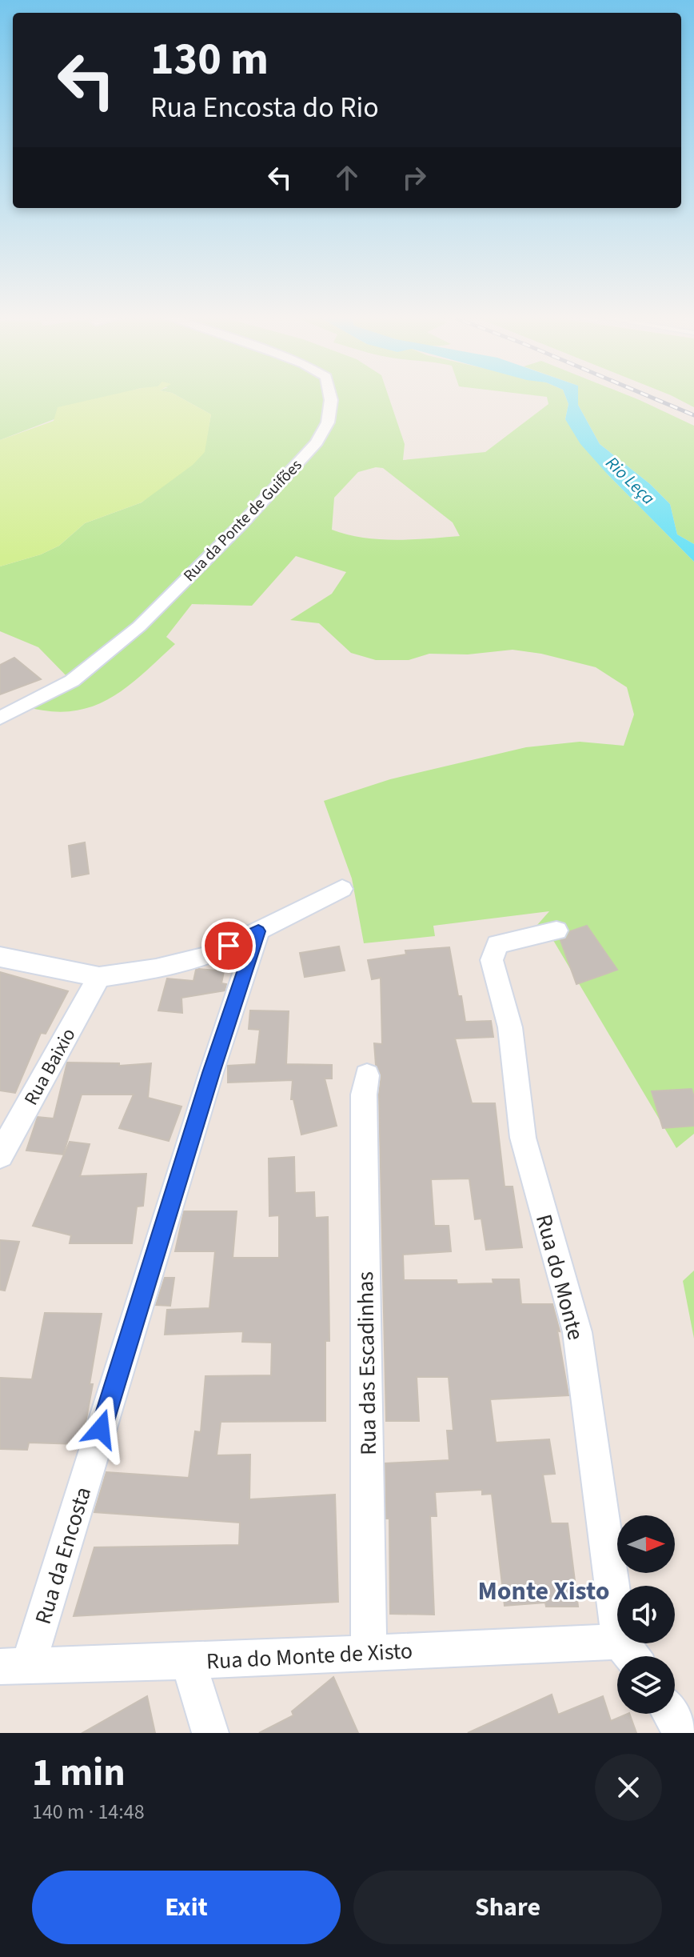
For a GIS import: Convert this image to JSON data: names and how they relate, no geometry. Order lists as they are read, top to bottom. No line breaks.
{"streets":{"street":["Rua da Ponte de Guifões","Rua Baixio","Rua do Monte","Rua das Escadinhas","Rua da Encosta","Rua do Monte de Xisto"]},"crossings":[["Rua do Monte","Rua do Monte de Xisto"],["Rua das Escadinhas","Rua do Monte de Xisto"],["Rua da Encosta","Rua do Monte de Xisto"]],"districts":["Monte Xisto"],"water":["Rio Leça"],"north":"right","page":{"turn":["130 m","Rua Encosta do Rio"],"heading":["1 min","140 m · 14:48"],"buttons":["Exit","Share"]}}
